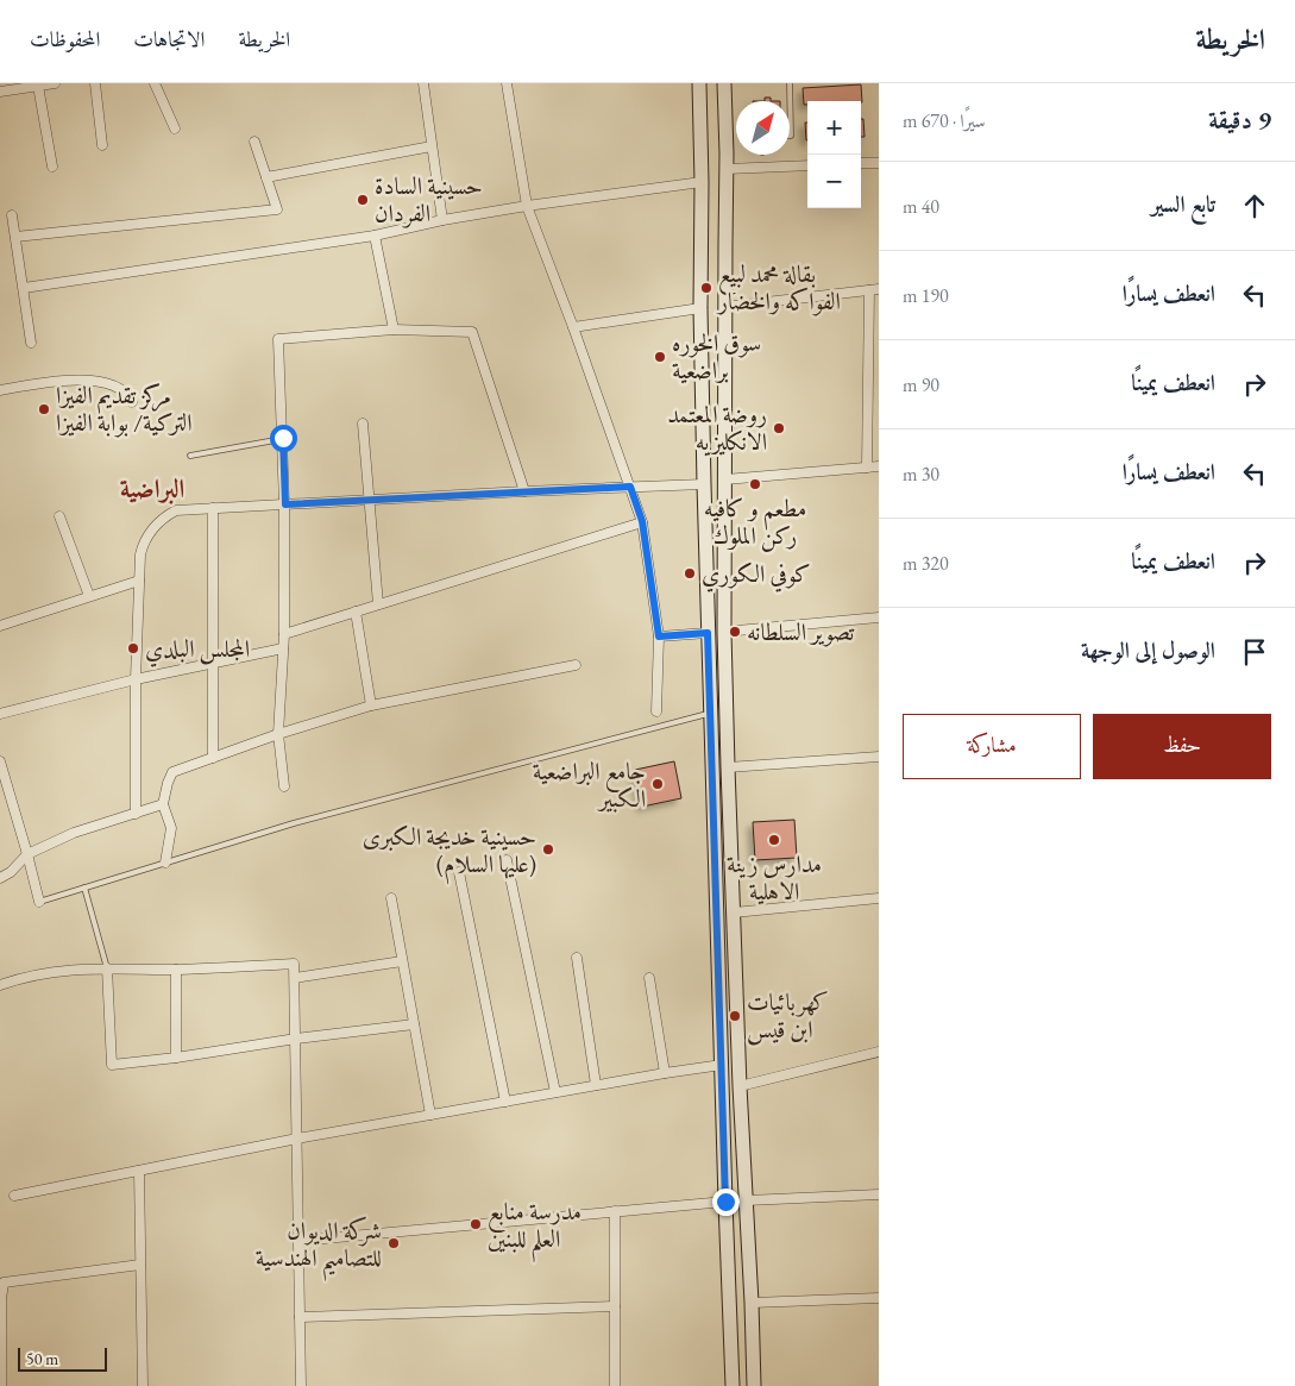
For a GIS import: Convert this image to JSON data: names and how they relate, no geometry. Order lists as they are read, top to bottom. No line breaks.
{"districts":["البراضية"],"places":["حسينية السادة الفردان","بقالة محمد لبيع الفواكه والخضار","سوق الخوره براضعية","مركز تقديم الفيزا التركية/ بوابة الفيزا","روضة المعتمد الانكليزيه","مطعم و كافيه ركن الملوك","كوفي الكوري","تصوير السلطانه","المجلس البلدي","جامع البراضعية الكبير","مدارس زينة الاهلية","حسينية خديجة الكبرى (عليها السلام)","كهربائيات ابن قيس","مدرسة منابع العلم للبنين","شركة الديوان للتصاميم الهندسية"],"scale_bar":"50 m","north":"top right","page":{"header":"الخريطة","nav":["الخريطة","الاتجاهات","المحفوظات"],"heading":["9 دقيقة","سيرًا · 670 m"],"map_buttons":["+","−"],"list":[["تابع السير","40 m"],["انعطف يسارًا","190 m"],["انعطف يمينًا","90 m"],["انعطف يسارًا","30 m"],["انعطف يمينًا","320 m"],"الوصول إلى الوجهة"],"buttons":["حفظ","مشاركة"],"scale":"50 m"}}
